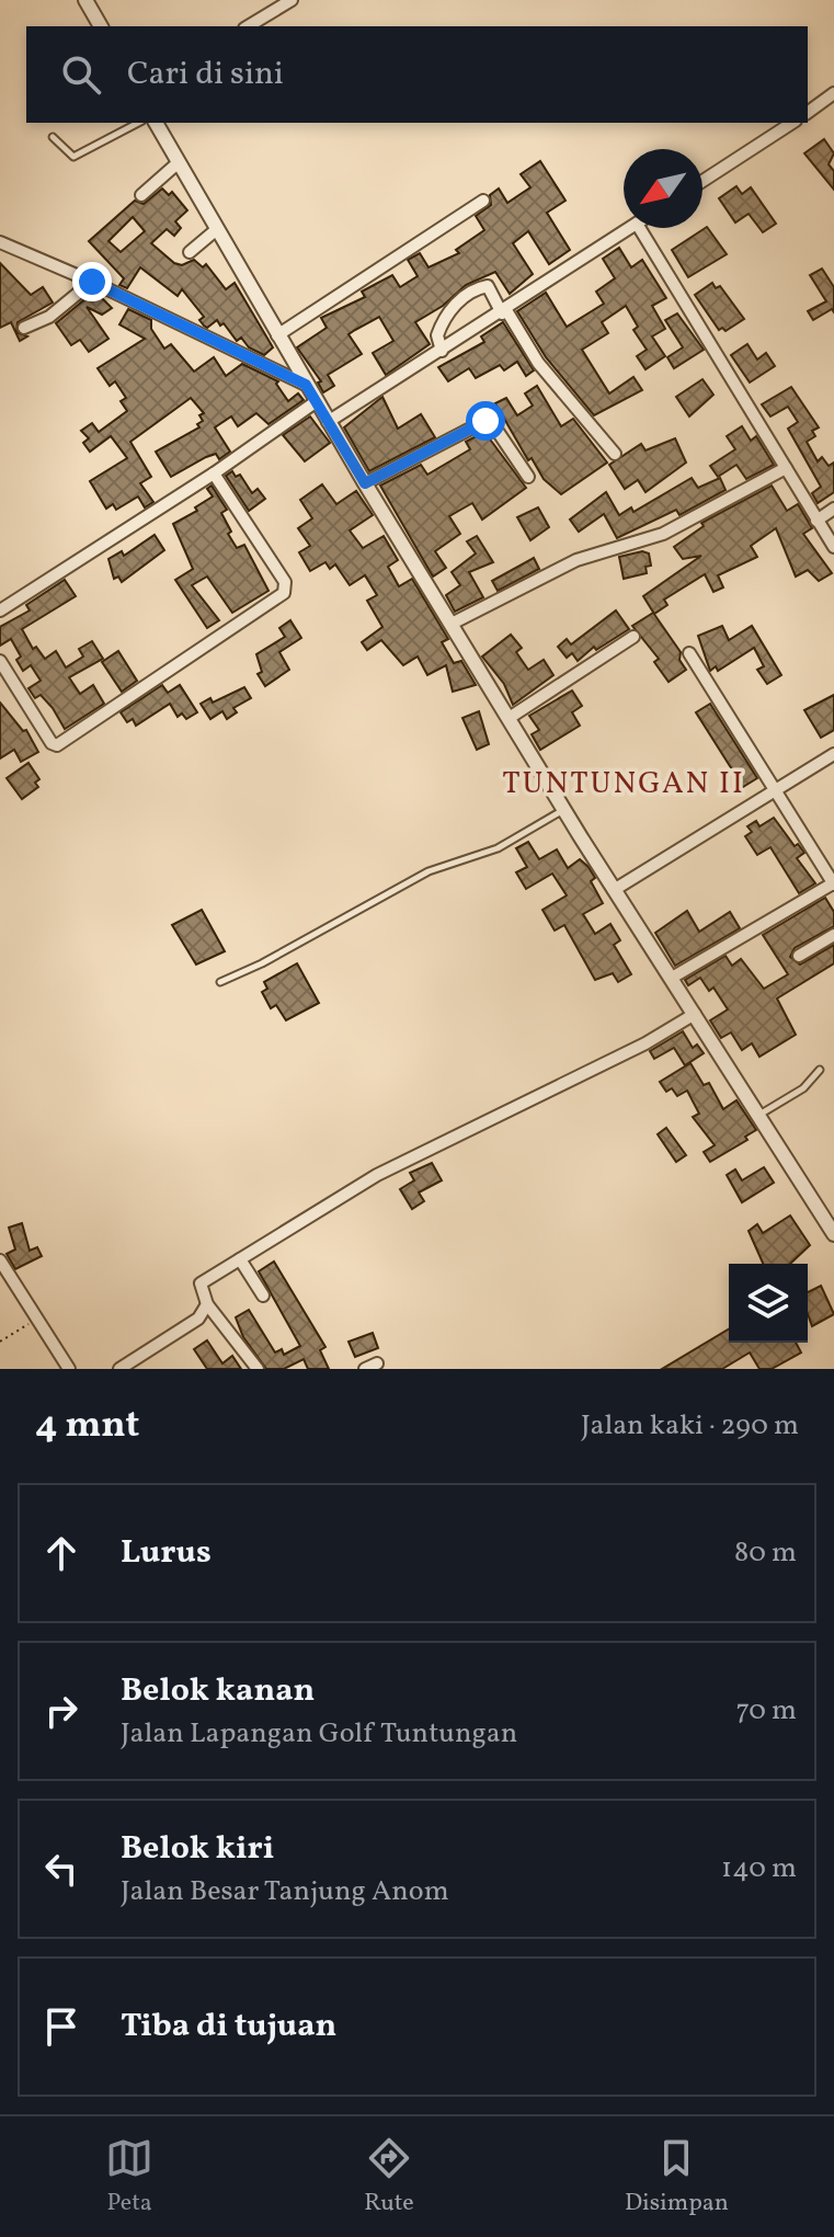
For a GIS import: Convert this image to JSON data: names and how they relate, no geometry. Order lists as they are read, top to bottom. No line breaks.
{"districts":["TUNTUNGAN II"],"north":"bottom left","page":{"search":"Cari di sini","heading":["4 mnt","Jalan kaki · 290 m"],"list":[["Lurus","80 m"],["Belok kanan","Jalan Lapangan Golf Tuntungan","70 m"],["Belok kiri","Jalan Besar Tanjung Anom","140 m"],"Tiba di tujuan"],"nav":["Peta","Rute","Disimpan"]}}
